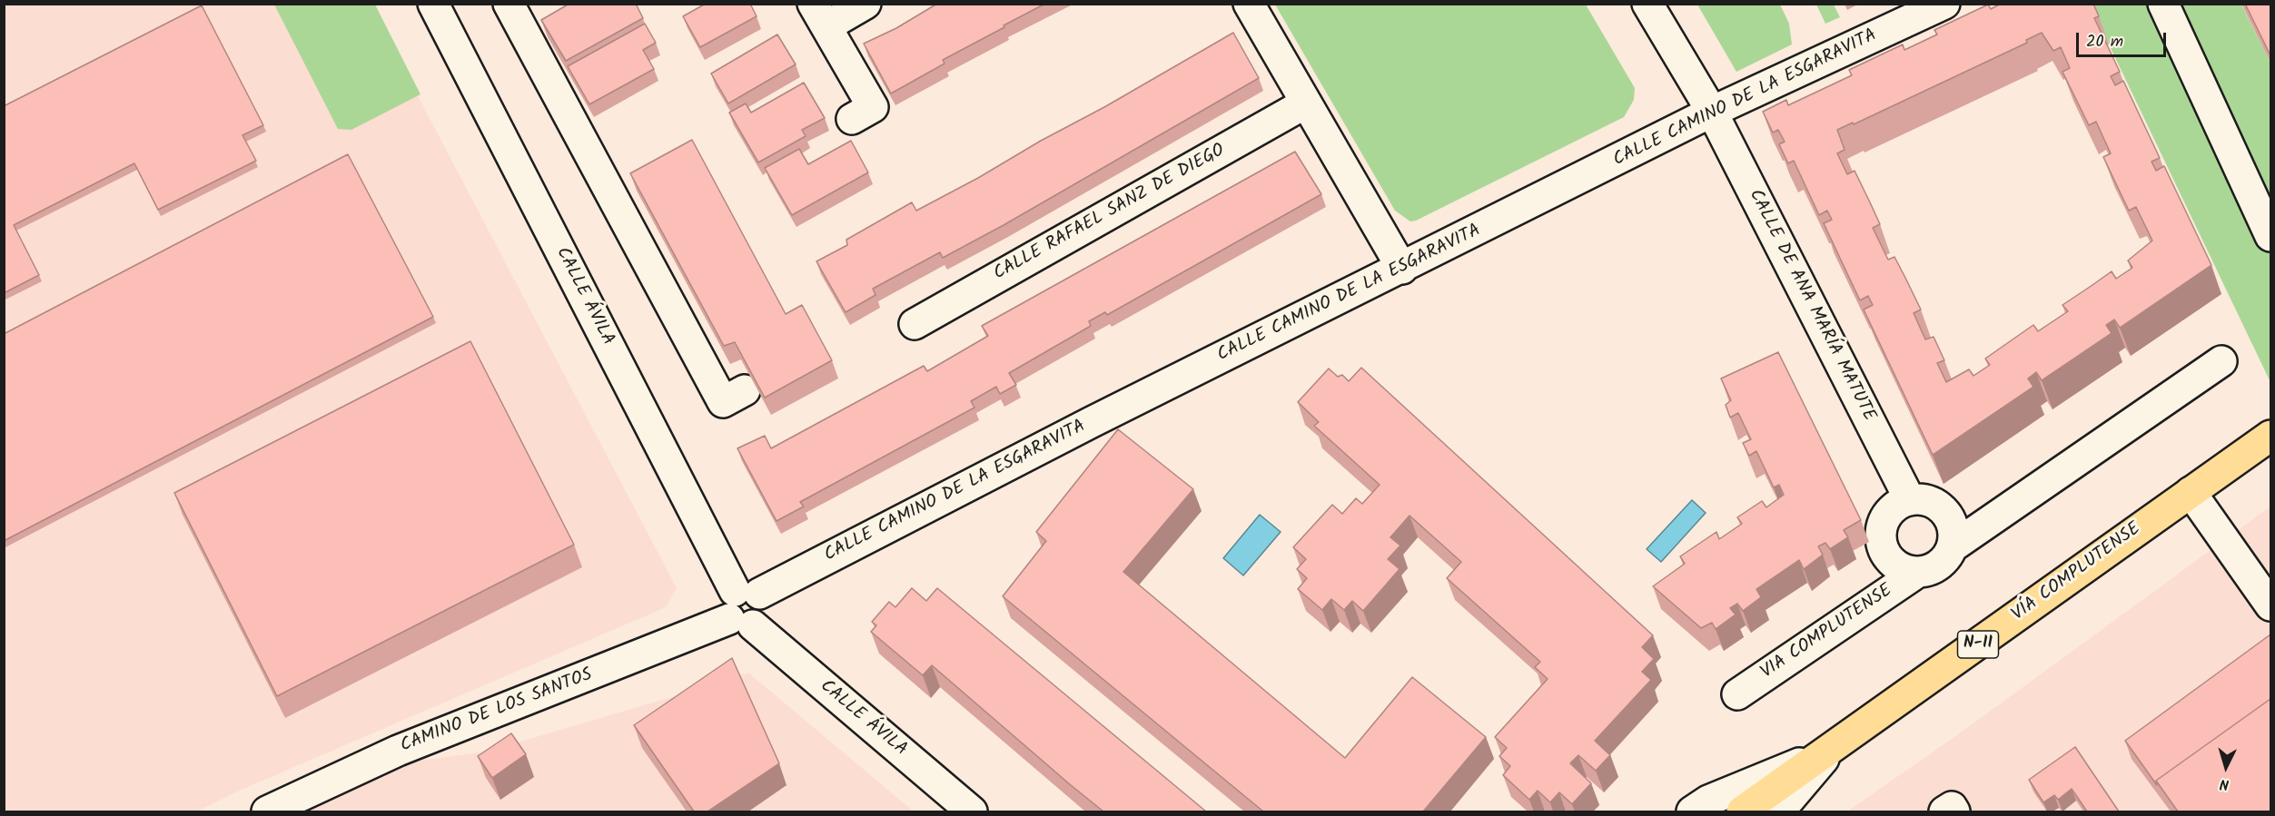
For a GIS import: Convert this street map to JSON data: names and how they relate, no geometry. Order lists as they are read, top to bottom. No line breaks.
{"streets":{"main road":["VÍA COMPLUTENSE","N-II"],"street":["CALLE CAMINO DE LA ESGARAVITA","CALLE RAFAEL SANZ DE DIEGO","CALLE ÁVILA","CALLE DE ANA MARÍA MATUTE","VIA COMPLUTENSE","CAMINO DE LOS SANTOS"]},"crossings":[["CALLE CAMINO DE LA ESGARAVITA","CALLE ÁVILA"],["CALLE CAMINO DE LA ESGARAVITA","CALLE DE ANA MARÍA MATUTE"],["CALLE ÁVILA","CAMINO DE LOS SANTOS"],["CALLE DE ANA MARÍA MATUTE","VIA COMPLUTENSE"]],"scale_bar":"20 m","north":"bottom"}
